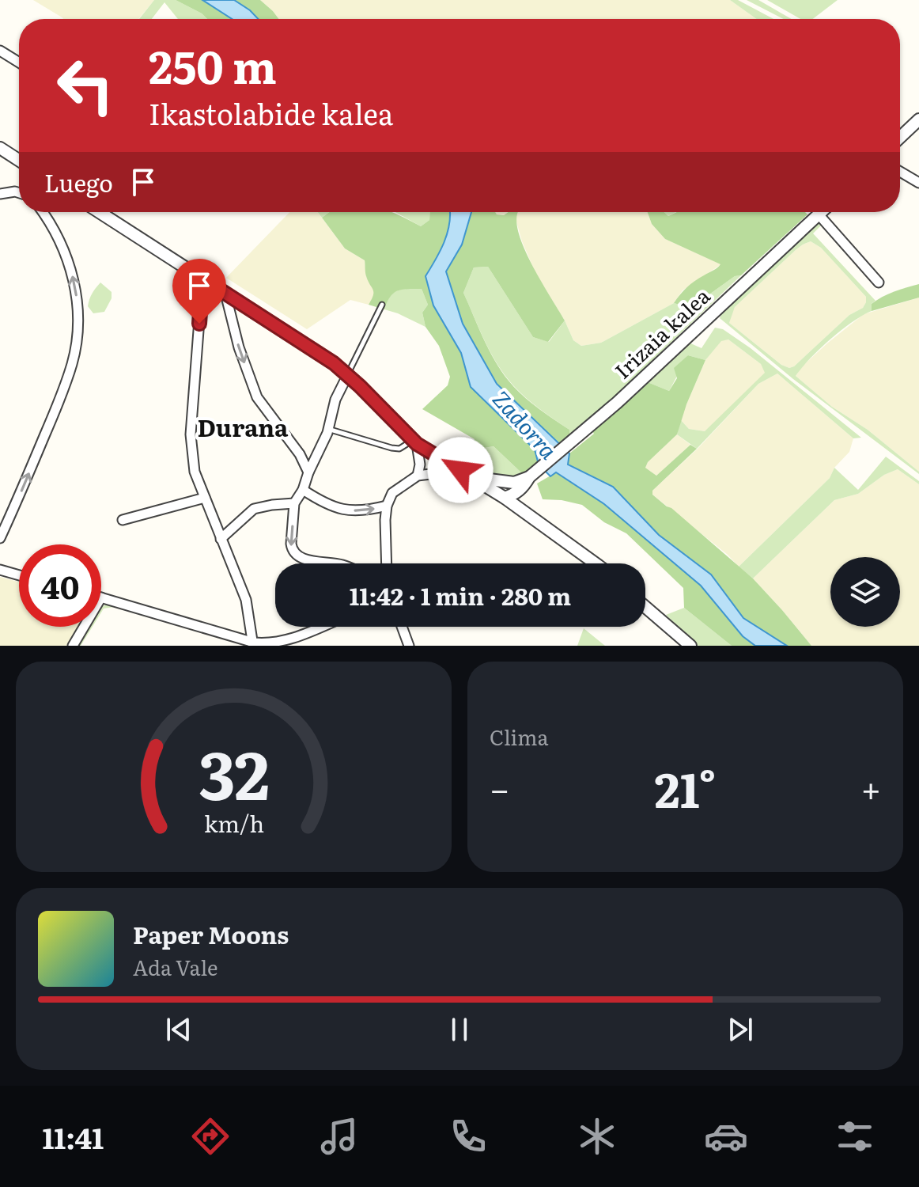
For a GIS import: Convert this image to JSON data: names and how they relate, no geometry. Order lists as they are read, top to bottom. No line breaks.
{"streets":{"street":["Irizaia kalea"]},"districts":["Durana"],"water":["Zadorra"],"page":{"turn":["250 m","Ikastolabide kalea"],"then":"Luego","limit":"40","trip":"11:42 · 1 min · 280 m","tile":"Clima","heat":["−","21°","+"],"song":["Paper Moons","Ada Vale"],"tabs":"11:41","gauge":["32","km/h"]}}
